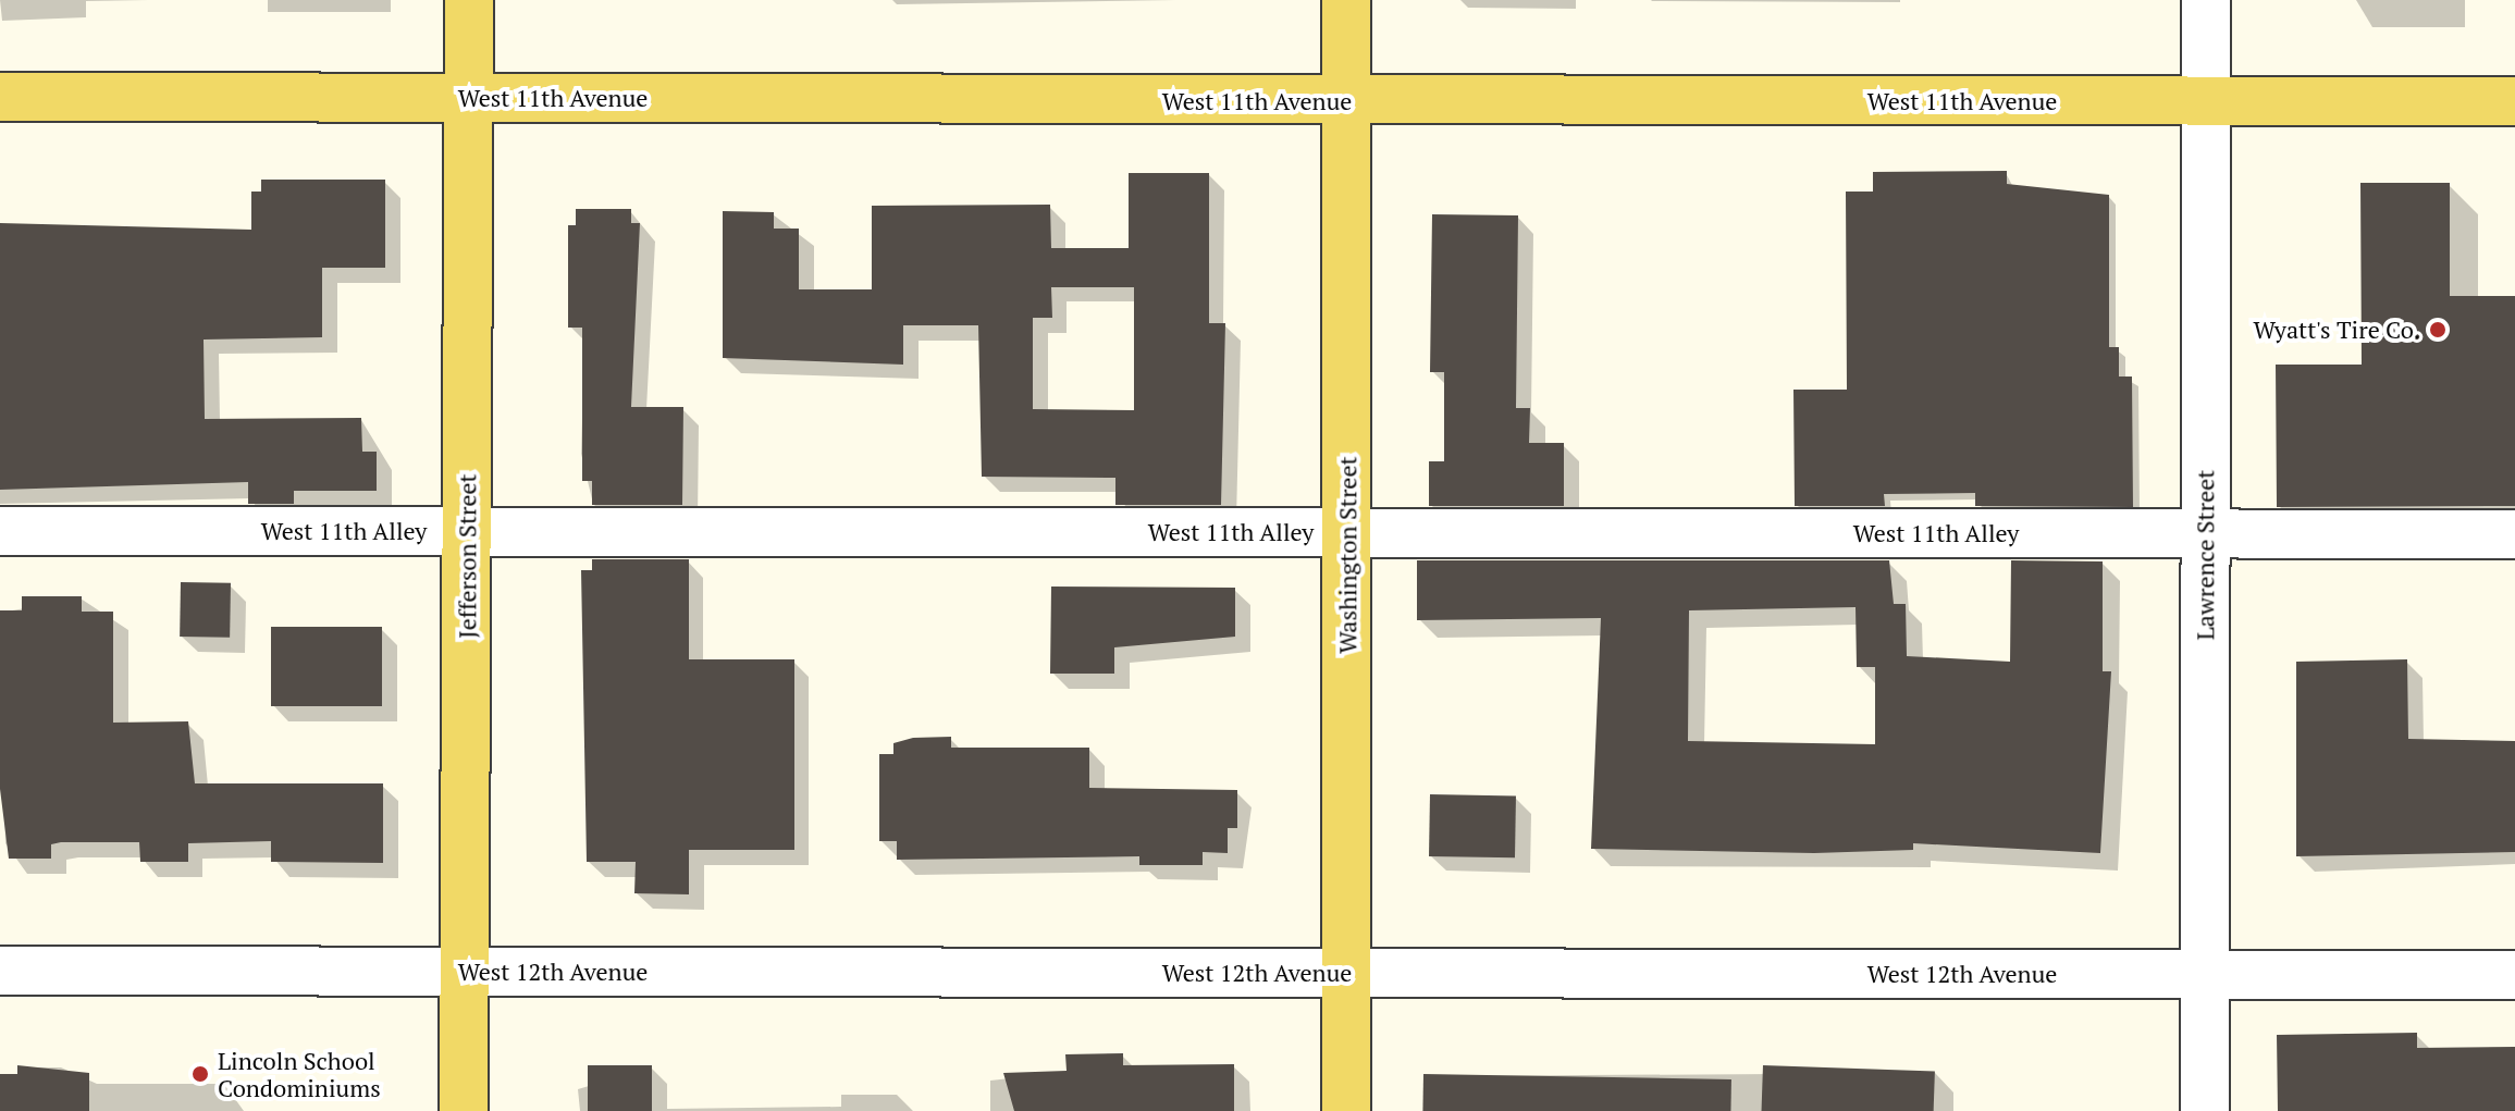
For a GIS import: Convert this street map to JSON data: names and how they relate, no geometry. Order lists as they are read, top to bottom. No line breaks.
{"streets":{"main road":["West 11th Avenue","Washington Street","Jefferson Street"],"street":["West 11th Alley","Lawrence Street","West 12th Avenue"]},"crossings":[["West 11th Avenue","Washington Street"],["West 11th Avenue","Lawrence Street"],["West 11th Avenue","Jefferson Street"],["West 11th Alley","Washington Street"],["West 11th Alley","Lawrence Street"],["West 11th Alley","Jefferson Street"],["Washington Street","West 12th Avenue"],["Lawrence Street","West 12th Avenue"],["Jefferson Street","West 12th Avenue"]],"places":["Wyatt's Tire Co.","Lincoln School Condominiums"]}
